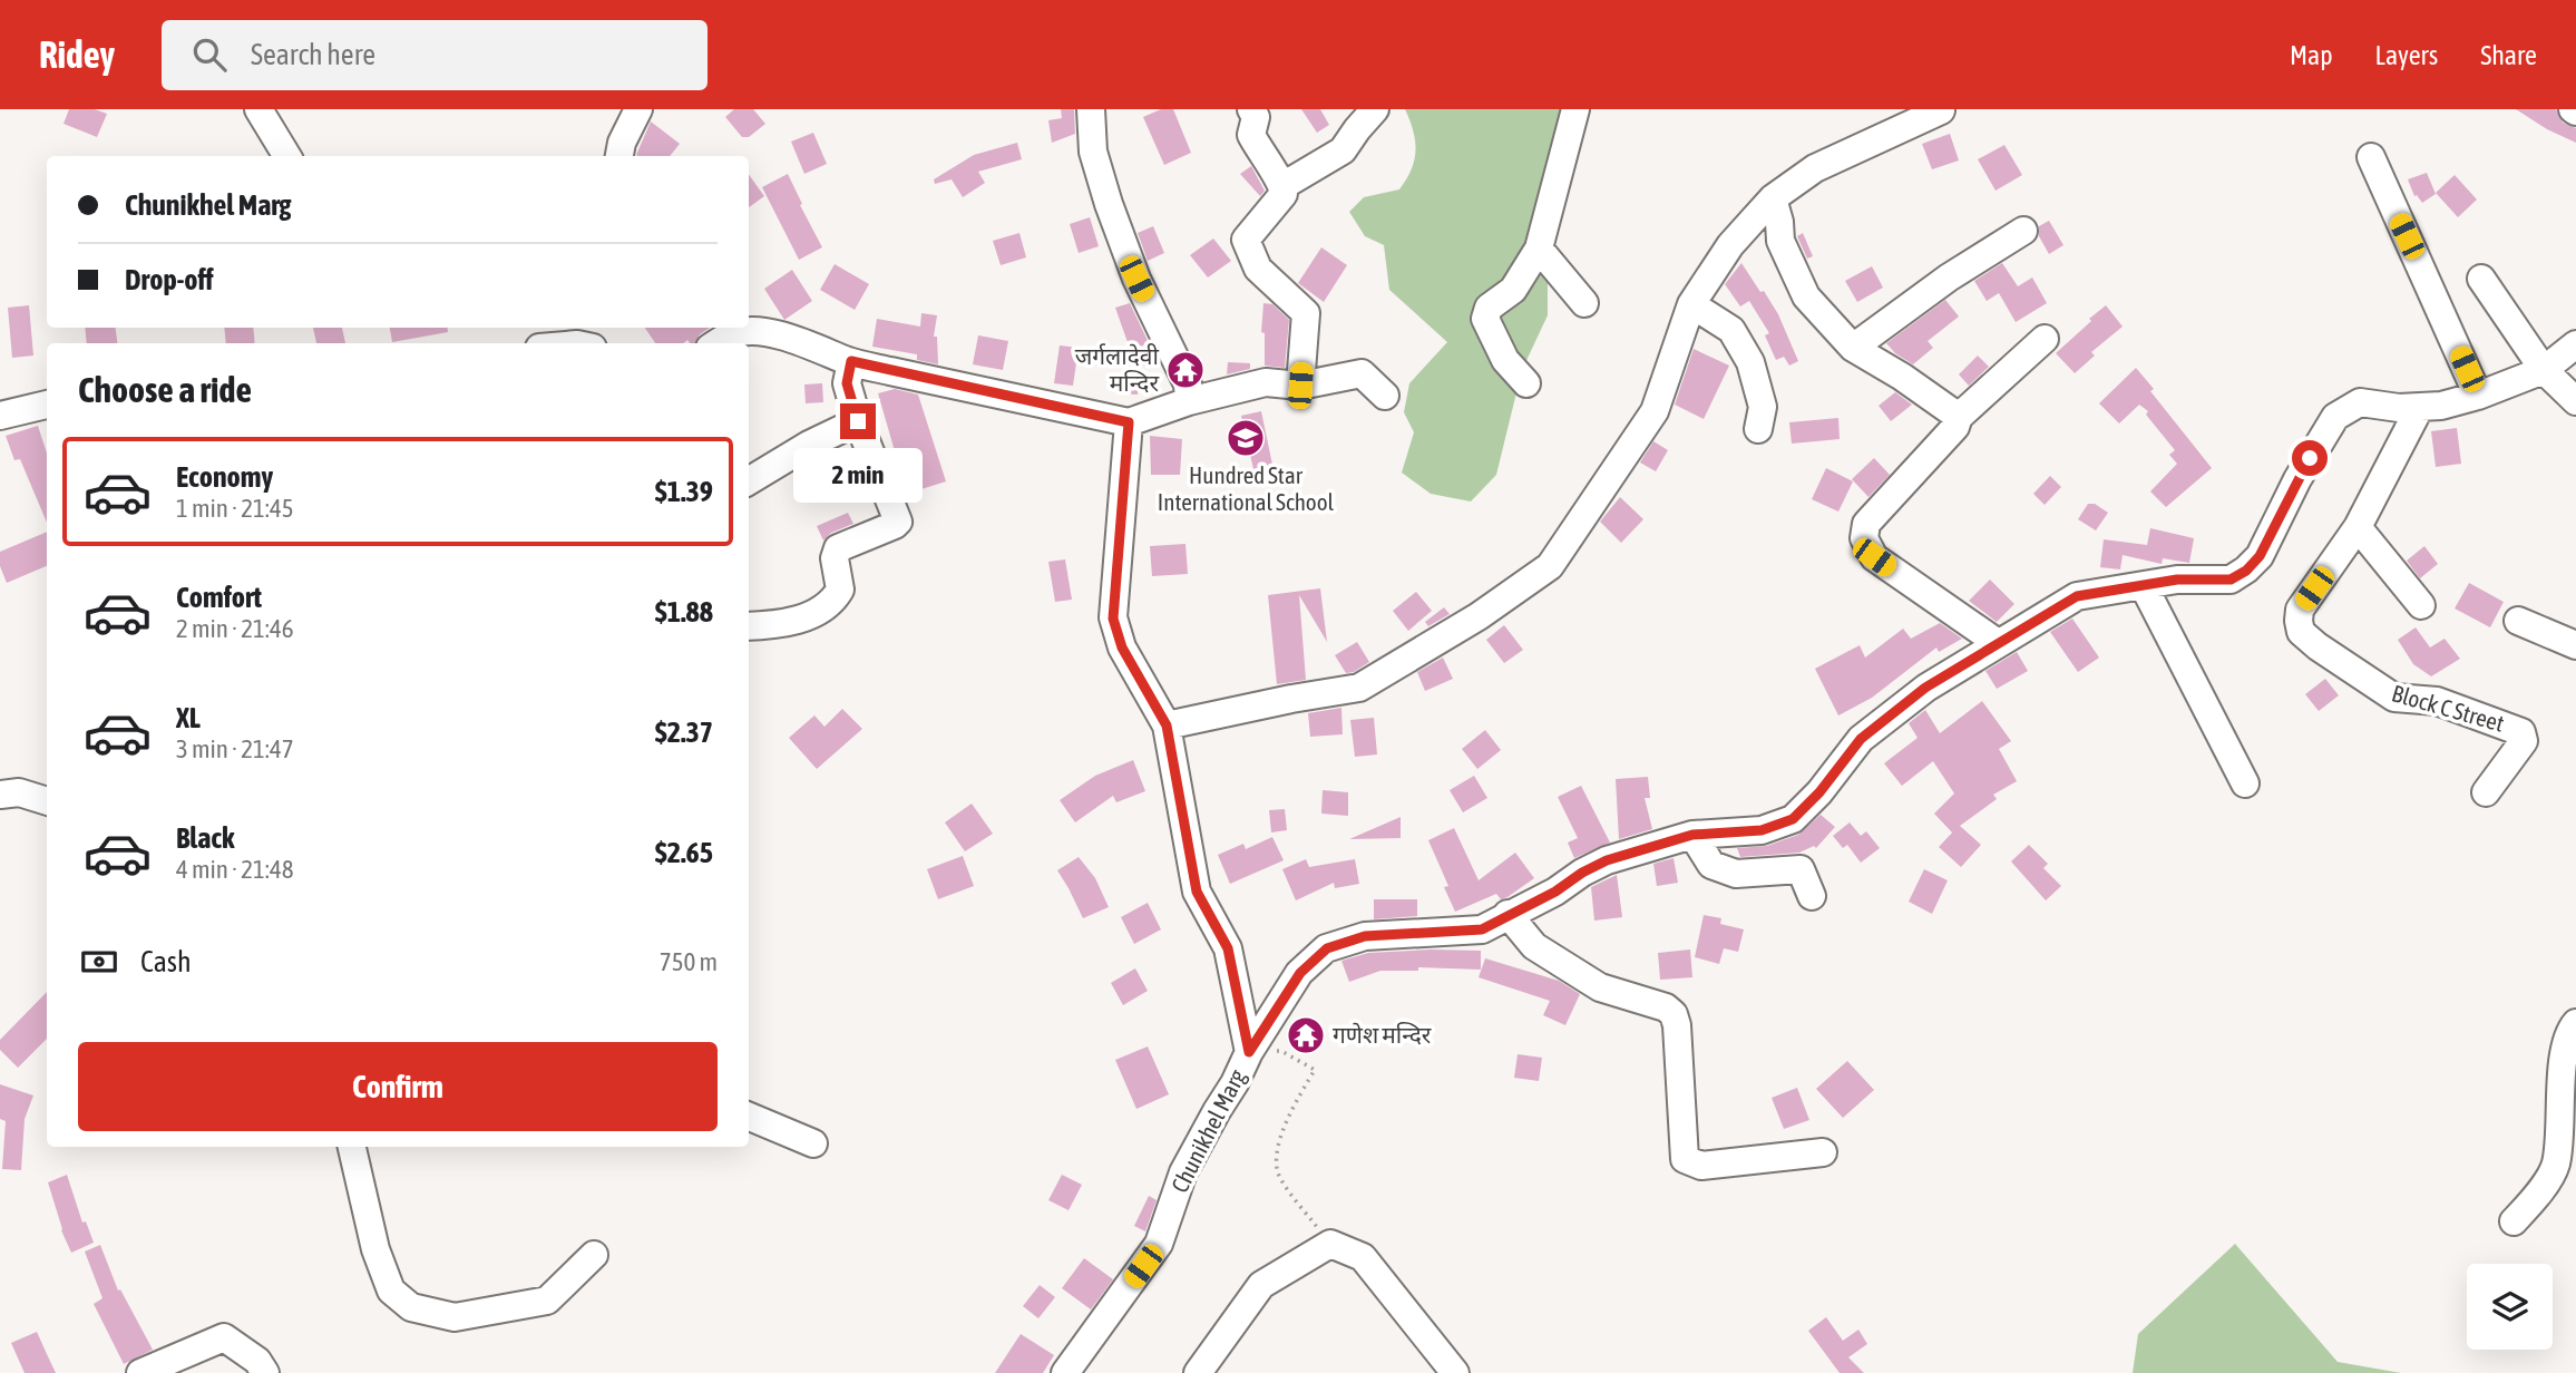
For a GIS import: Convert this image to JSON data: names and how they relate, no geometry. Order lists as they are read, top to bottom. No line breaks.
{"streets":{"street":["Block C Street","Chunikhel Marg"]},"places":{"temple":["जर्गलादेवी मन्दिर","गणेश मन्दिर"],"school or university":["Hundred Star International School"]},"page":{"header":"Ridey","search":"Search here","nav":["Map","Layers","Share"],"banner":["Chunikhel Marg","Drop-off"],"heading":"Choose a ride","list":[{"name":"Economy","note":"1 min · 21:45","value":"$1.39"},{"name":"Comfort","note":"2 min · 21:46","value":"$1.88"},{"name":"XL","note":"3 min · 21:47","value":"$2.37"},{"name":"Black","note":"4 min · 21:48","value":"$2.65"}],"bubble":"2 min","pay":["Cash","750 m"],"buttons":"Confirm"}}
